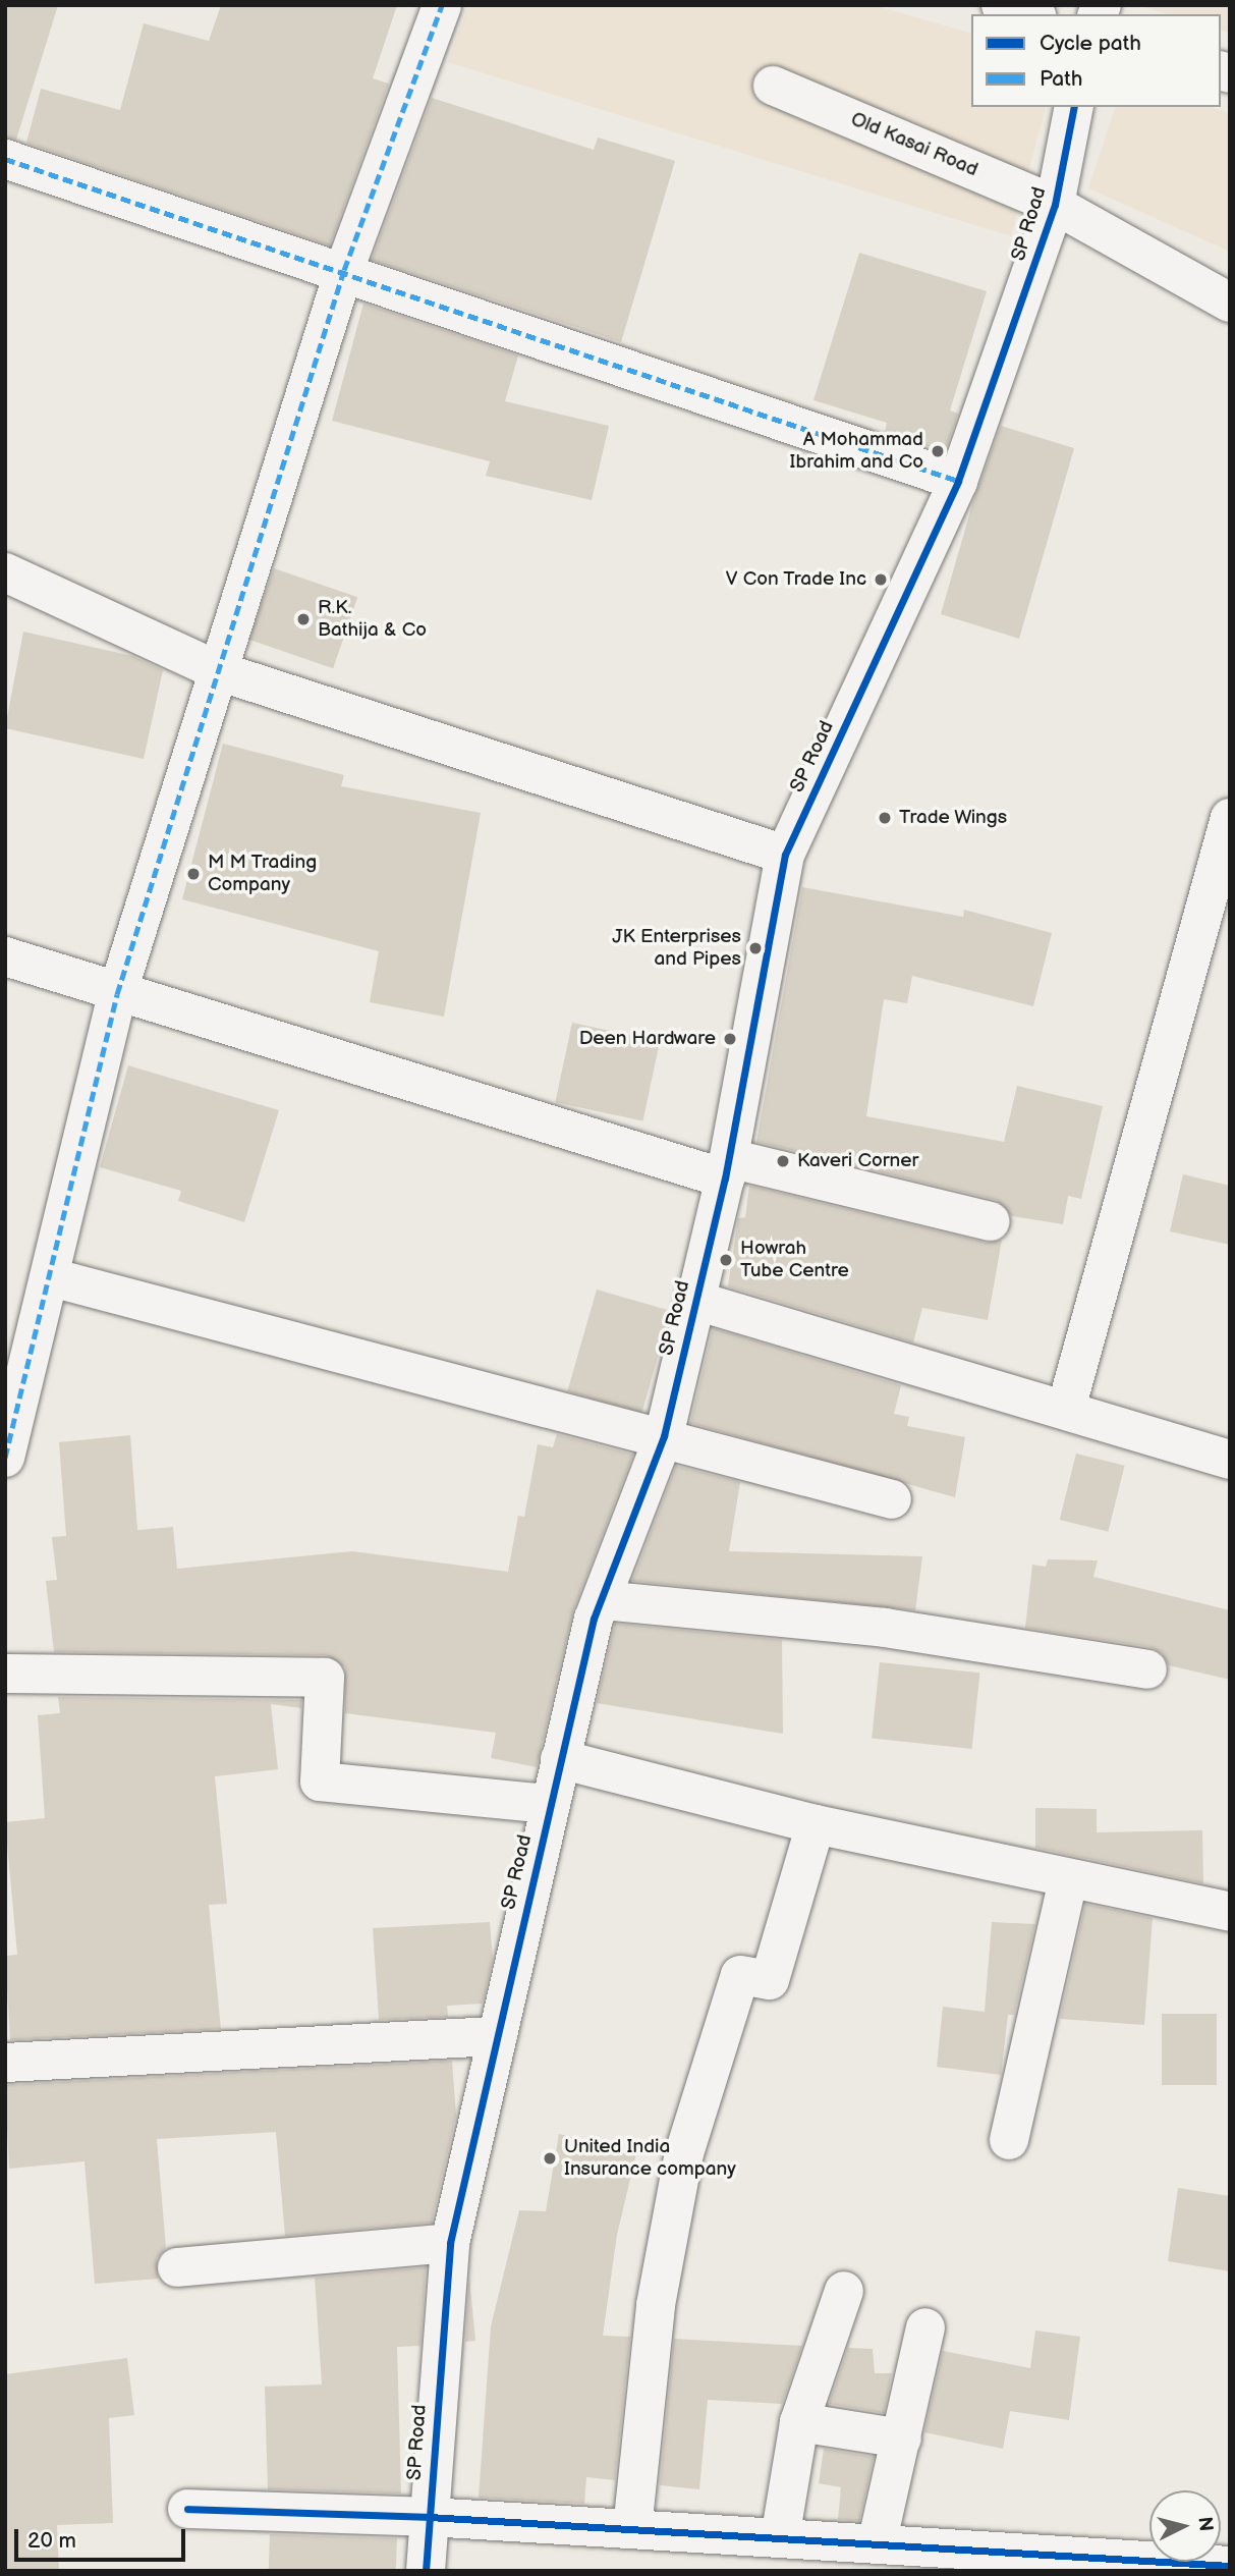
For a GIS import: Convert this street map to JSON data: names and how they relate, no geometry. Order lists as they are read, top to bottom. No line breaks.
{"streets":{"street":["Old Kasai Road","SP Road"]},"crossings":[["Old Kasai Road","SP Road"]],"places":["A Mohammad Ibrahim and Co","V Con Trade Inc","R.K. Bathija & Co","Trade Wings","M M Trading Company","JK Enterprises and Pipes","Deen Hardware","Kaveri Corner","Howrah Tube Centre","United India Insurance company"],"legend":["Cycle path","Path"],"scale_bar":"20 m","north":"right"}
